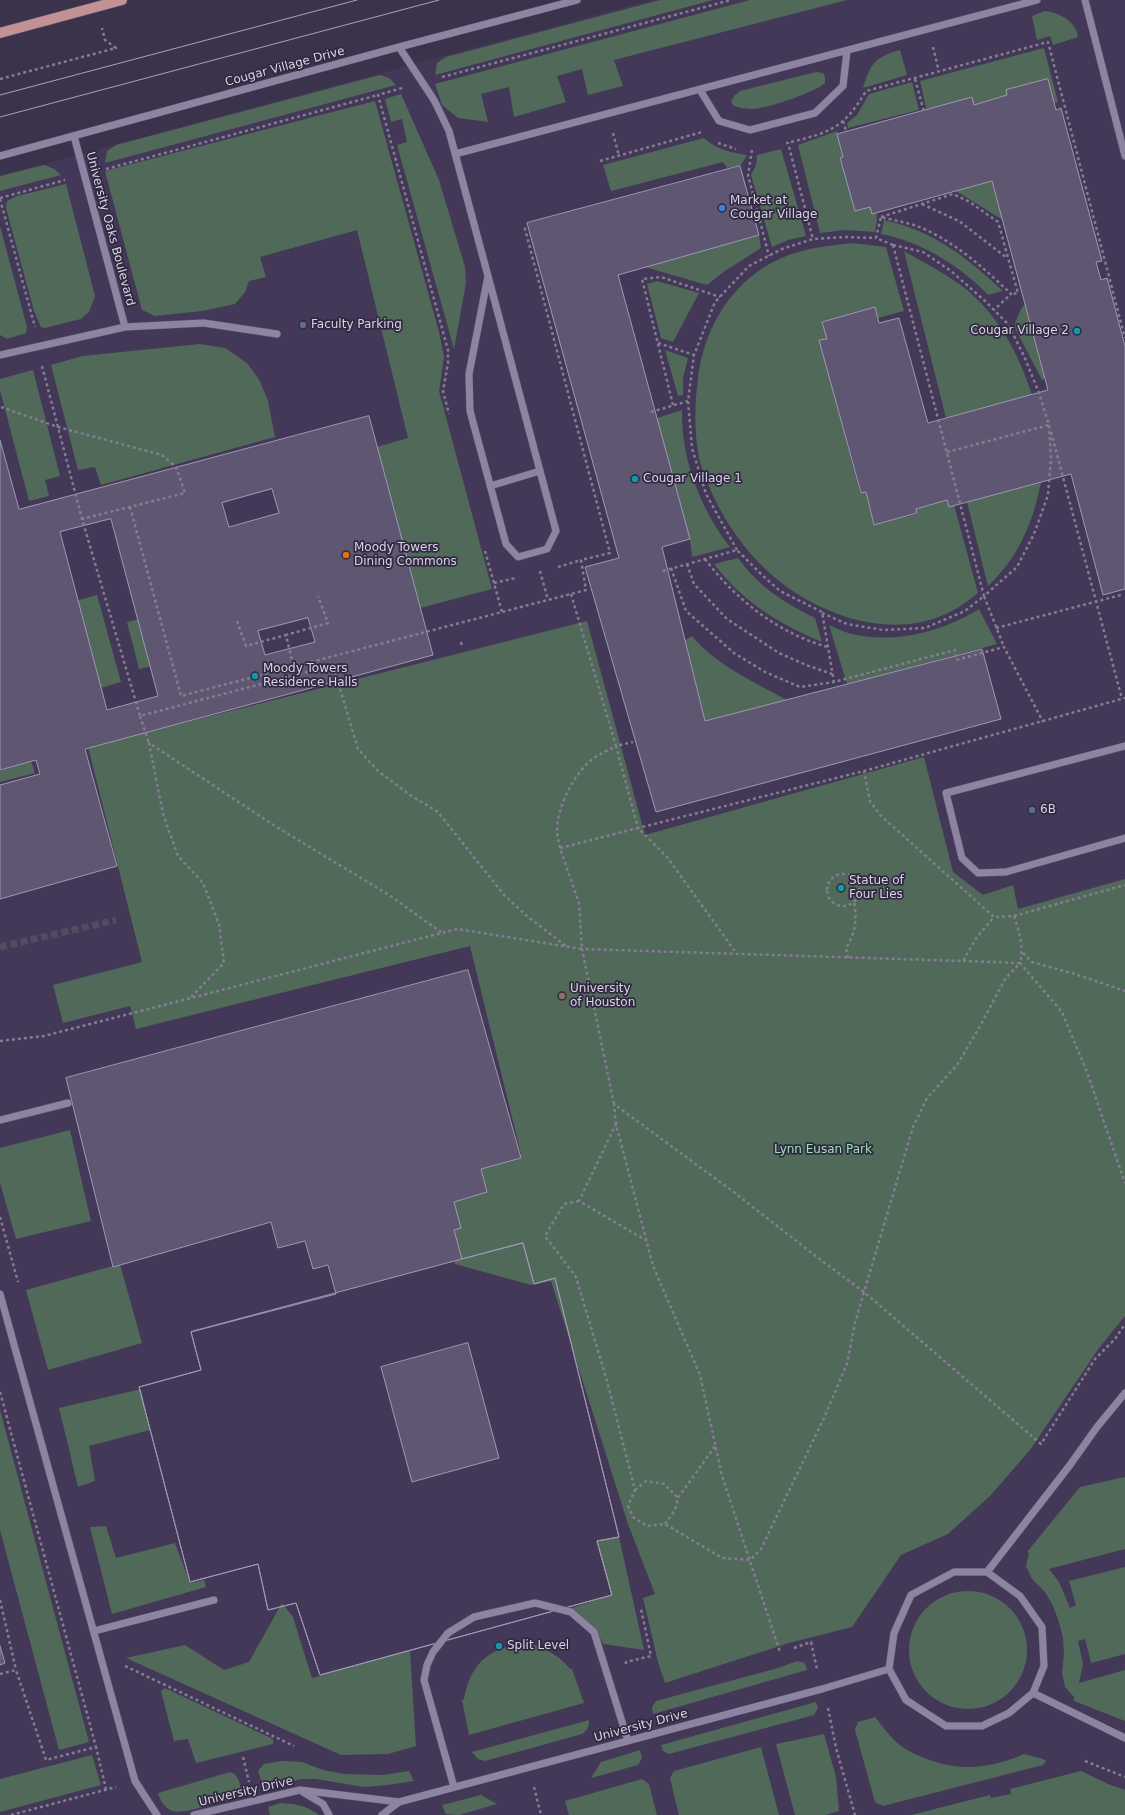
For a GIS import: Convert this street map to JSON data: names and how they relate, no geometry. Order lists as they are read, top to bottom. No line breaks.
{"streets":{"street":["Cougar Village Drive","University Oaks Boulevard","University Drive"]},"crossings":[["Cougar Village Drive","University Oaks Boulevard"]],"parks":["Lynn Eusan Park"],"places":["Market at Cougar Village","Faculty Parking","Cougar Village 2","Cougar Village 1","Moody Towers Dining Commons","Moody Towers Residence Halls","6B","Statue of Four Lies","University of Houston","Split Level"]}
